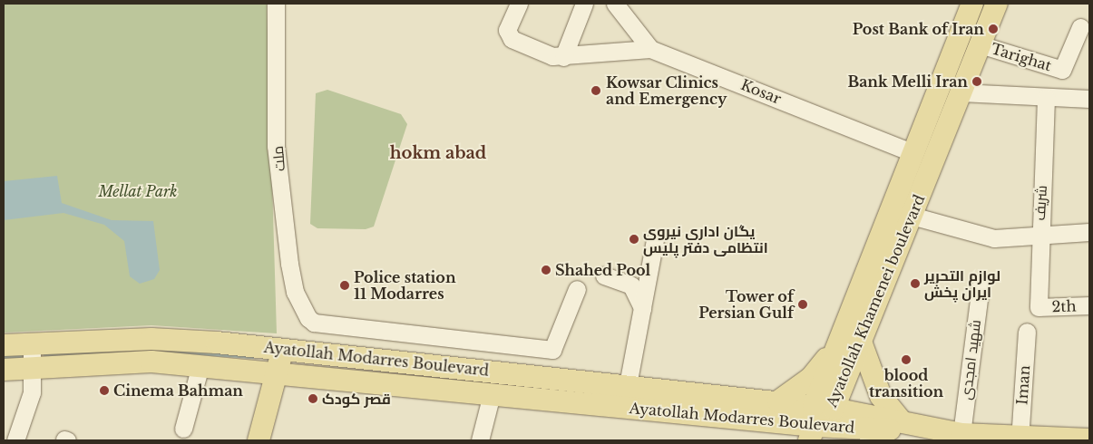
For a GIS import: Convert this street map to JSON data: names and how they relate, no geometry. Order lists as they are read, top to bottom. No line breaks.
{"streets":{"main road":["Ayatollah Khamenei boulevard","Ayatollah Modarres Boulevard"],"street":["Tarighat","Kosar","ملت","شریف","2th","شهید امجدی","Iman"]},"crossings":[["Tarighat","Ayatollah Khamenei boulevard"],["Kosar","Ayatollah Khamenei boulevard"],["شریف","2th"],["Ayatollah Khamenei boulevard","Ayatollah Modarres Boulevard"],["Ayatollah Modarres Boulevard","شهید امجدی"],["Ayatollah Modarres Boulevard","Iman"]],"districts":["hokm abad"],"parks":["Mellat Park"],"places":["Post Bank of Iran","Bank Melli Iran","Kowsar Clinics and Emergency","یگان اداری نیروی انتظامی دفتر پلیس","Shahed Pool","لوازم التحریر ایران پخش","Police station 11 Modarres","Tower of Persian Gulf","blood transition","Cinema Bahman","قصر کودک"]}
